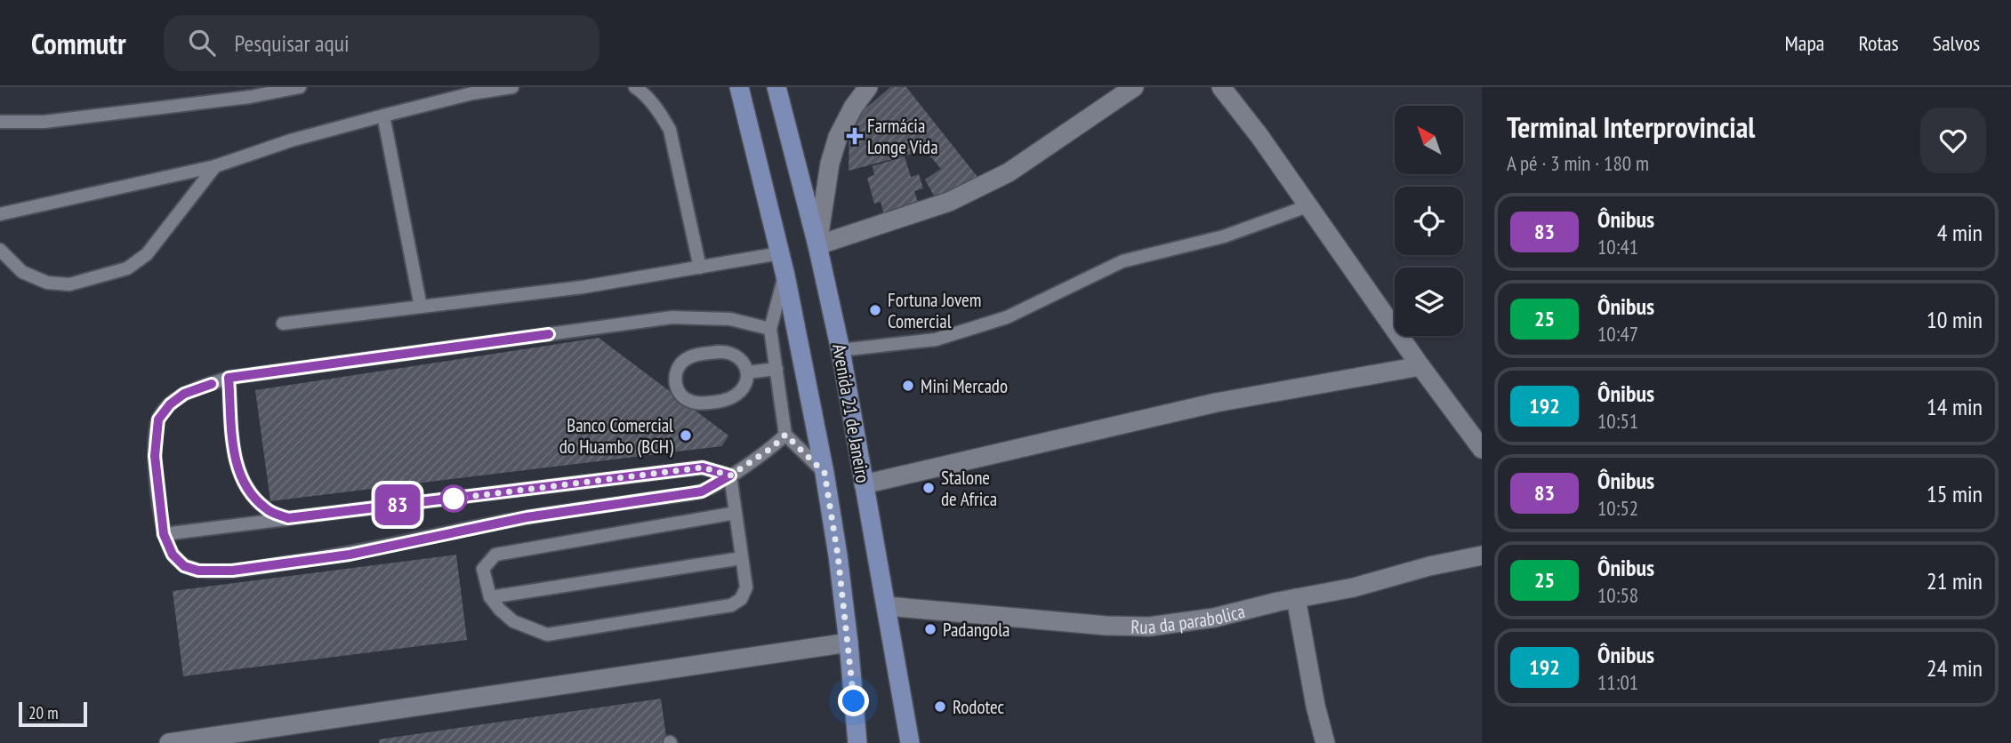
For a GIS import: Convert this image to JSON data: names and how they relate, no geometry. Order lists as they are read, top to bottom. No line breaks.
{"streets":{"main road":["Avenida 21 de Janeiro"],"street":["Rua da parabolica"]},"crossings":[["Avenida 21 de Janeiro","Rua da parabolica"]],"places":{"health":["Farmácia Longe Vida"],"other":["Fortuna Jovem Comercial","Mini Mercado","Banco Comercial do Huambo (BCH)","Stalone de Africa","Padangola","Rodotec"]},"lines":["bus line 83"],"scale_bar":"20 m","north":"top left","page":{"header":"Commutr","search":"Pesquisar aqui","nav":["Mapa","Rotas","Salvos"],"on_map":"83","heading":["Terminal Interprovincial","A pé · 3 min · 180 m"],"list":[{"mark":"83","name":"Ônibus","note":"10:41","value":"4 min"},{"mark":"25","name":"Ônibus","note":"10:47","value":"10 min"},{"mark":"192","name":"Ônibus","note":"10:51","value":"14 min"},{"mark":"83","name":"Ônibus","note":"10:52","value":"15 min"},{"mark":"25","name":"Ônibus","note":"10:58","value":"21 min"},{"mark":"192","name":"Ônibus","note":"11:01","value":"24 min"}],"scale":"20 m"}}
